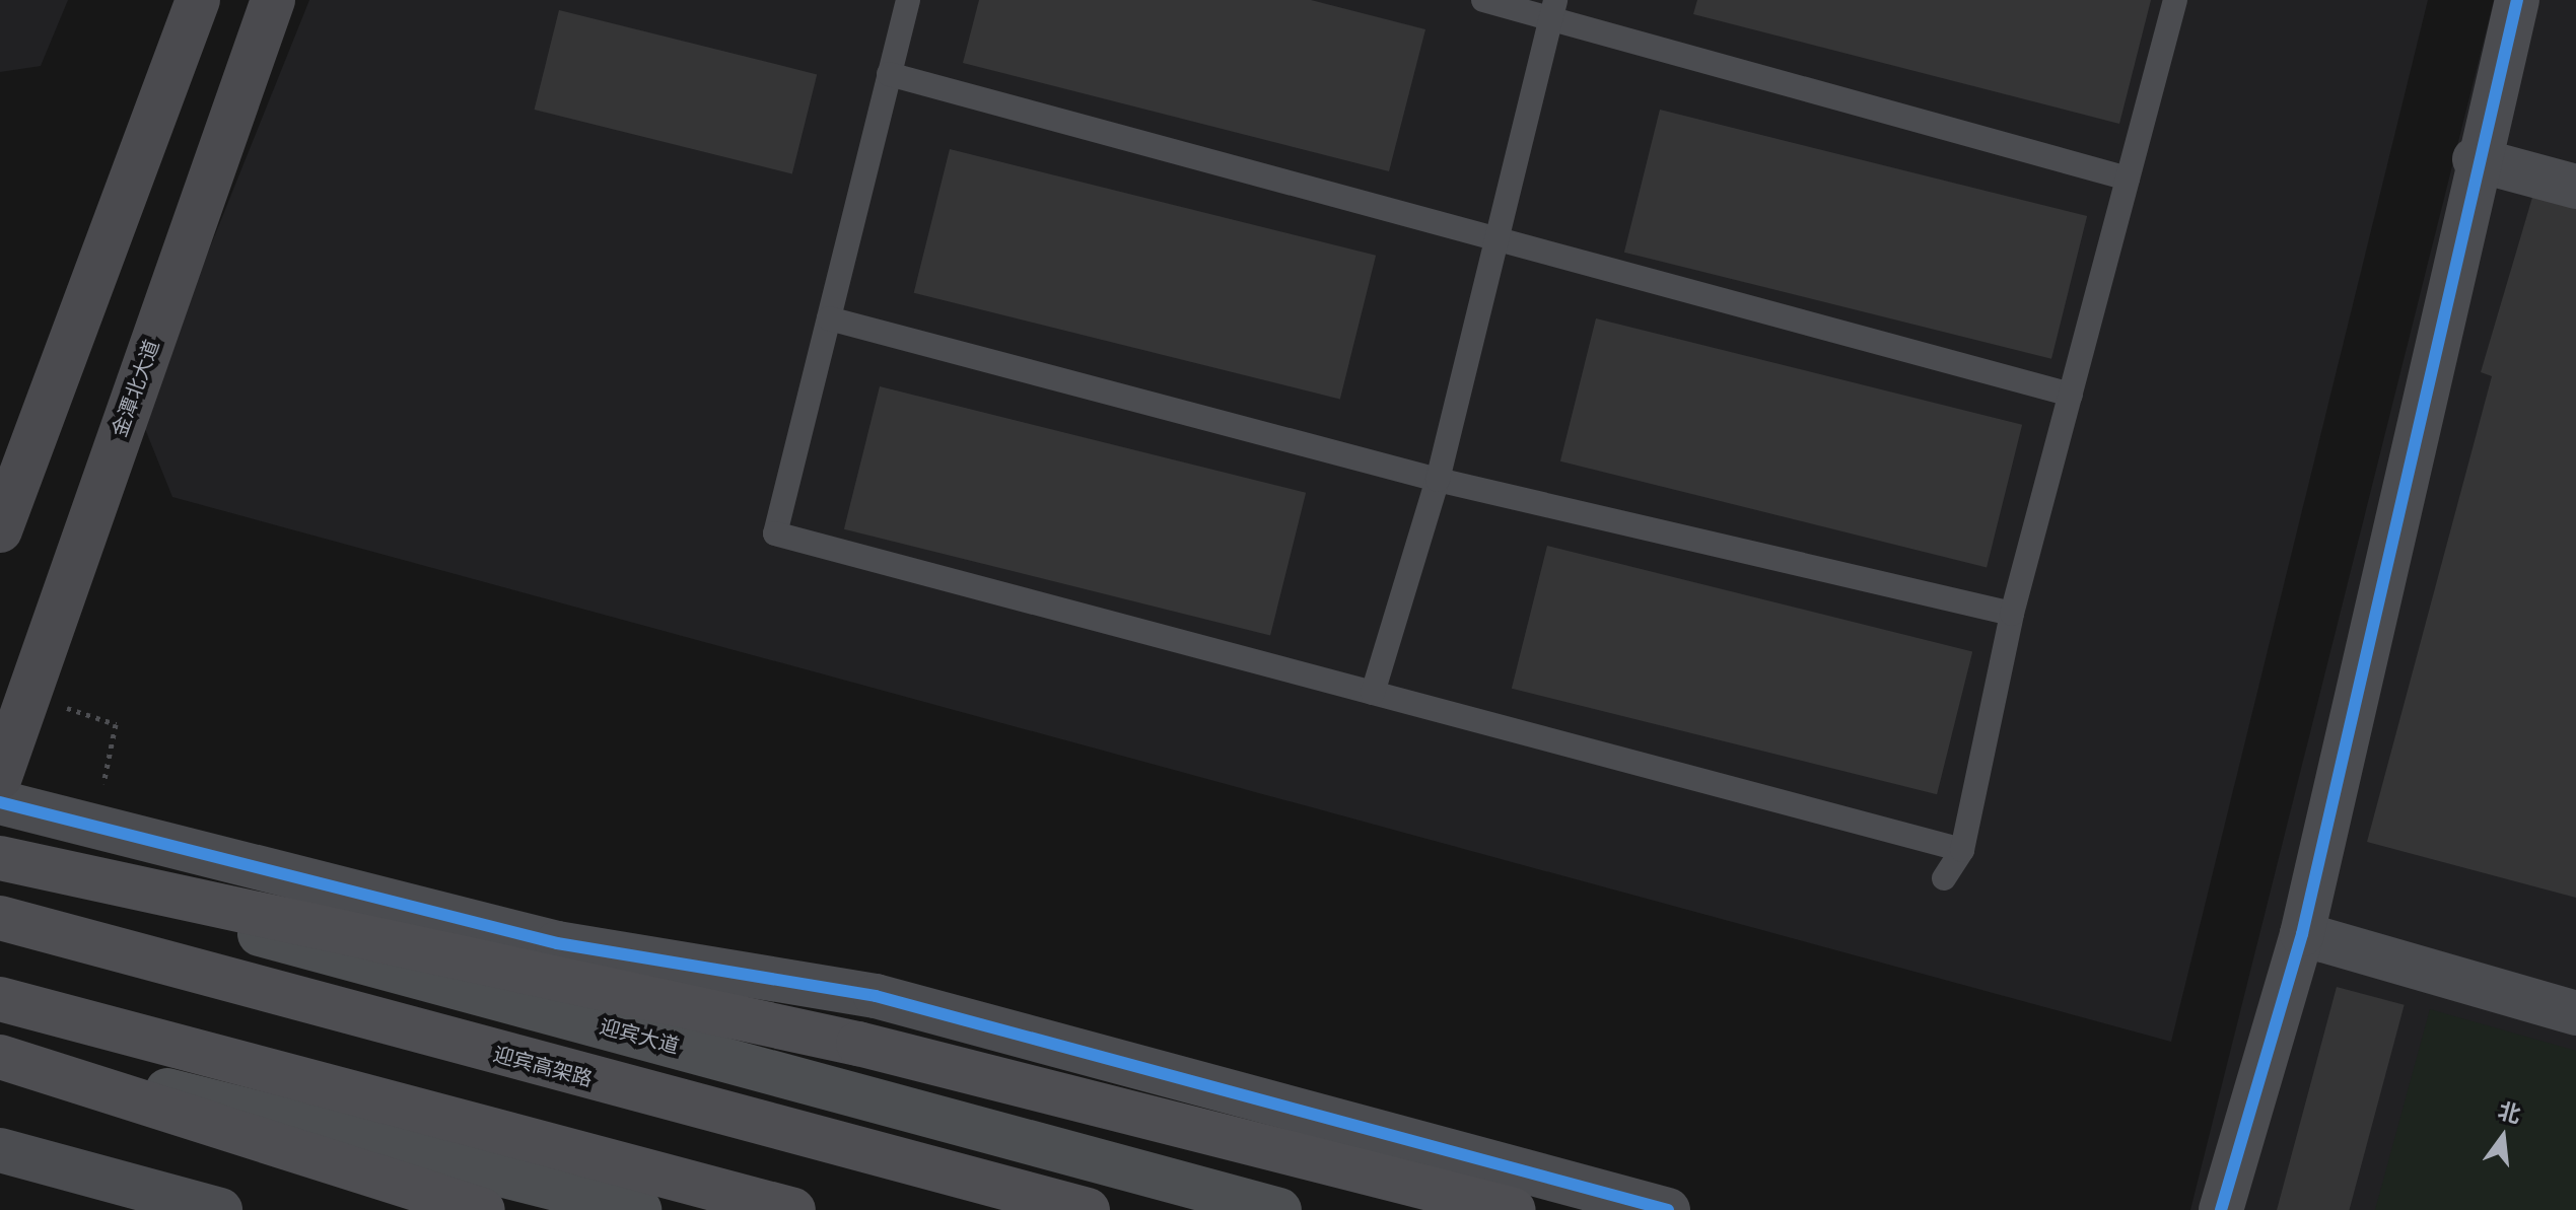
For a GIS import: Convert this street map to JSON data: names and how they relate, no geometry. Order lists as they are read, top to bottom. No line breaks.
{"streets":{"highway":["迎宾高架路"],"main road":["金潭北大道","迎宾大道"]},"north":"top"}
